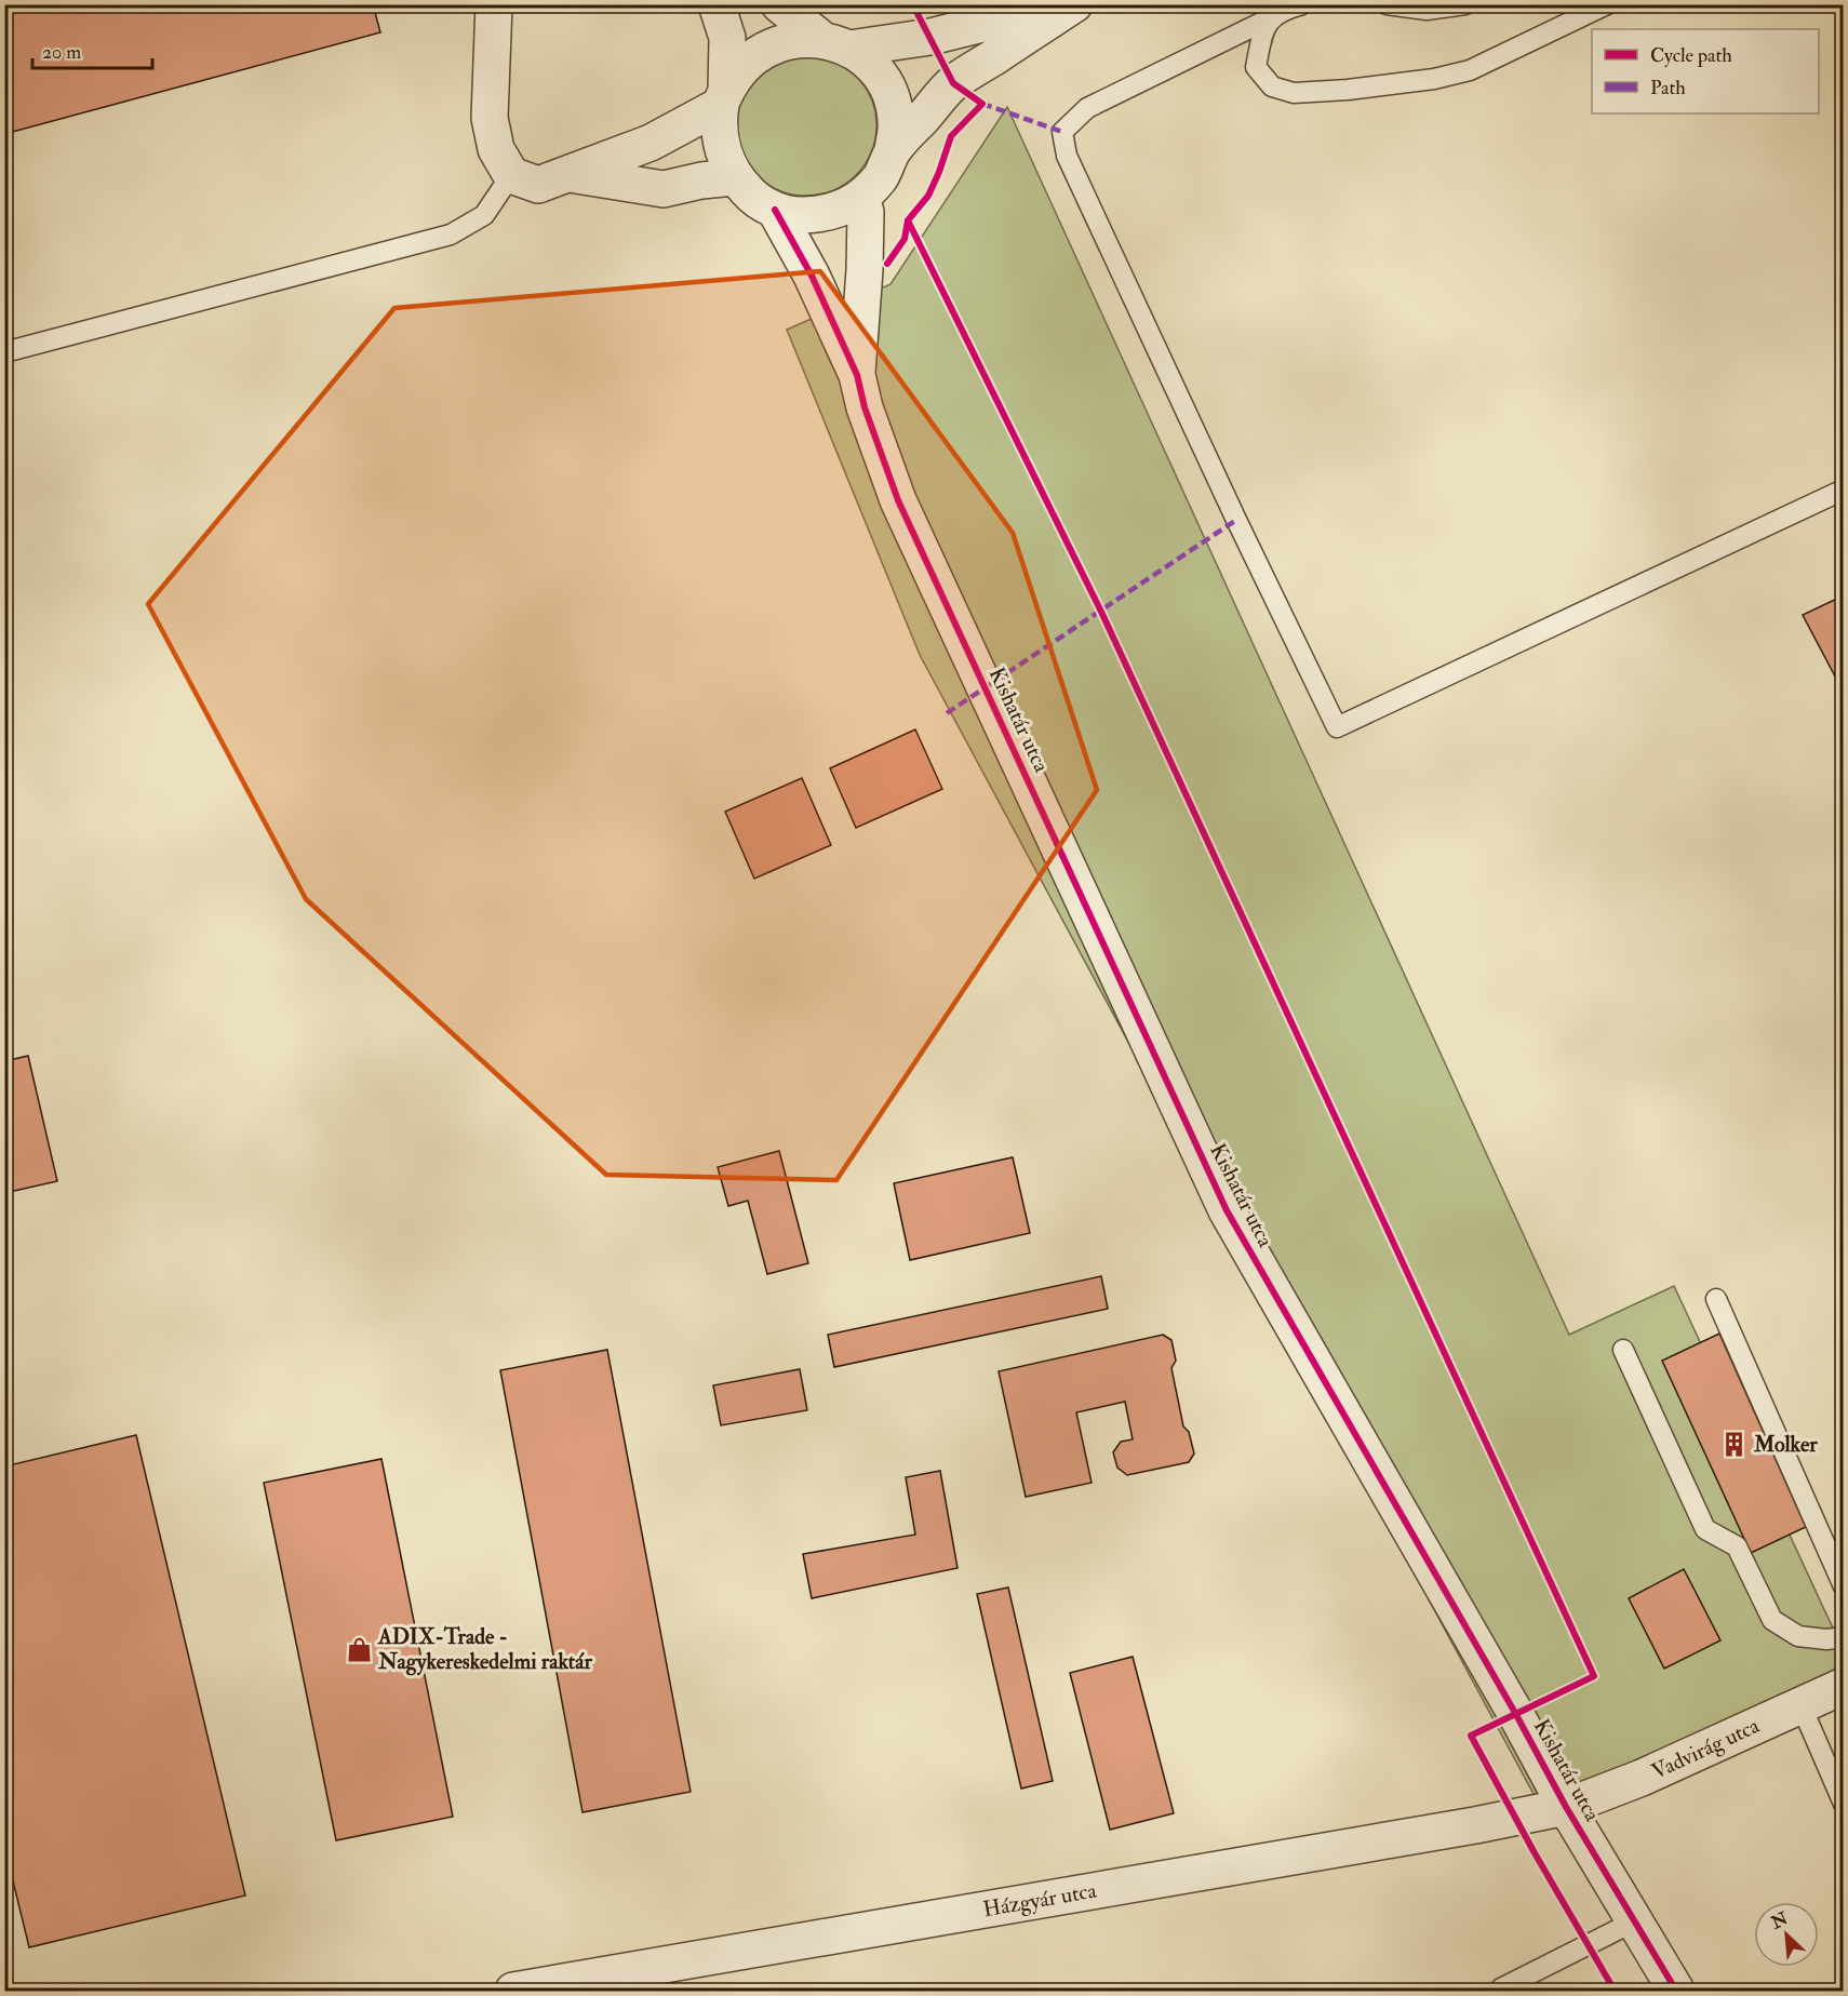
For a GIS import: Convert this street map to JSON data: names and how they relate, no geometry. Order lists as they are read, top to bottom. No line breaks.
{"streets":{"street":["Kishatár utca","Vadvirág utca","Házgyár utca"]},"crossings":[["Kishatár utca","Vadvirág utca"],["Kishatár utca","Házgyár utca"],["Vadvirág utca","Házgyár utca"]],"places":{"building":["Molker"],"shop":["ADIX-Trade - Nagykereskedelmi raktár"]},"legend":["Cycle path","Path"],"scale_bar":"20 m","north":"top left"}
